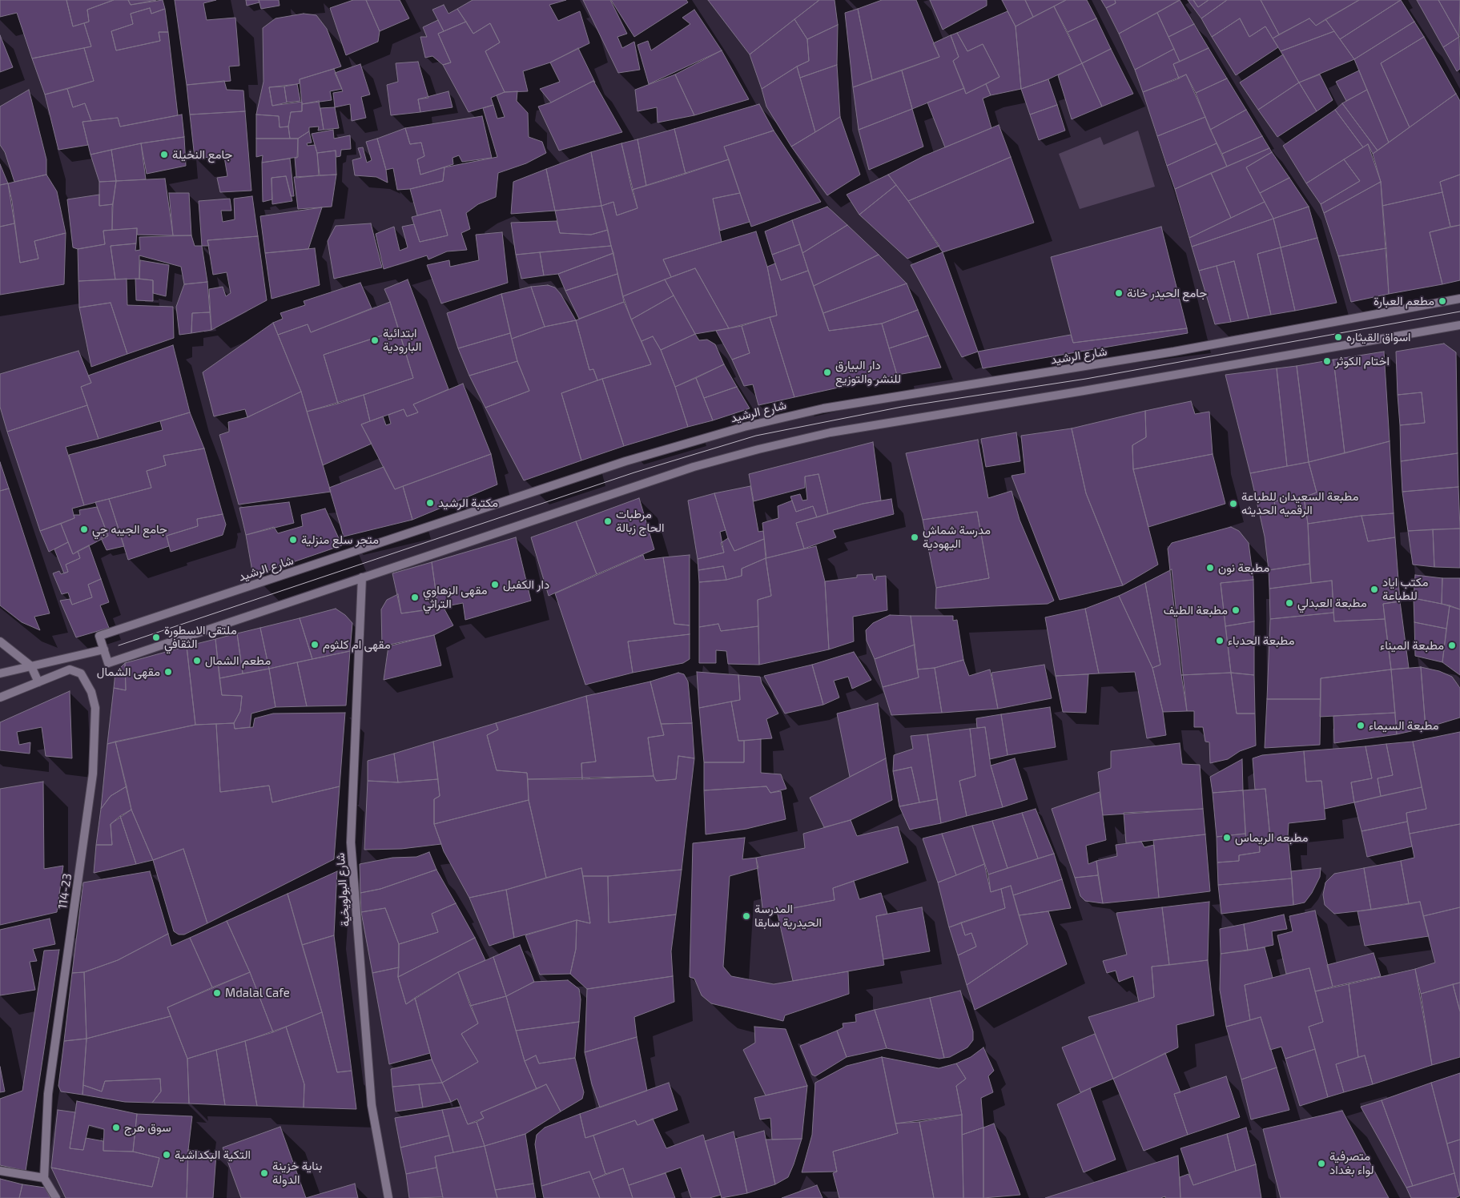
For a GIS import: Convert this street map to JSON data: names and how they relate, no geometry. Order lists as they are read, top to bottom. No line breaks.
{"streets":{"street":["شارع الرشيد","شارع البولويخية","114-23"]},"places":["جامع النخيلة","جامع الحيدر خانة","مطعم العبارة","اسواق القيثاره","ابتدائية البارودية","اختام الكوثر","دار البيارق للنشر والتوزيع","مكتبة الرشيد","مطبعة السعيدان للطباعة الرقميه الحديثه","مرطبات الحاج زبالة","جامع الجيبه جي","مدرسة شماش اليهودية","متجر سلع منزلية","مطبعة نون","دار الكفيل","مكتب اياد للطباعة","مقهى الزهاوي التراثي","مطبعة العبدلي","مطبعة الطيف","ملتقى الاسطورة الثقافي","مطبعة الحدباء","مقهى ام كلثوم","مطبعة الميناء","مطعم الشمال","مقهی الشمال","مطبعة السيماء","مطبعه الريماس","المدرسة الحيدرية سابقا","Mdalal Cafe","سوق هرج","التكية البكداشية","متصرفية لواء بغداد","بناية خزينة الدولة"]}
